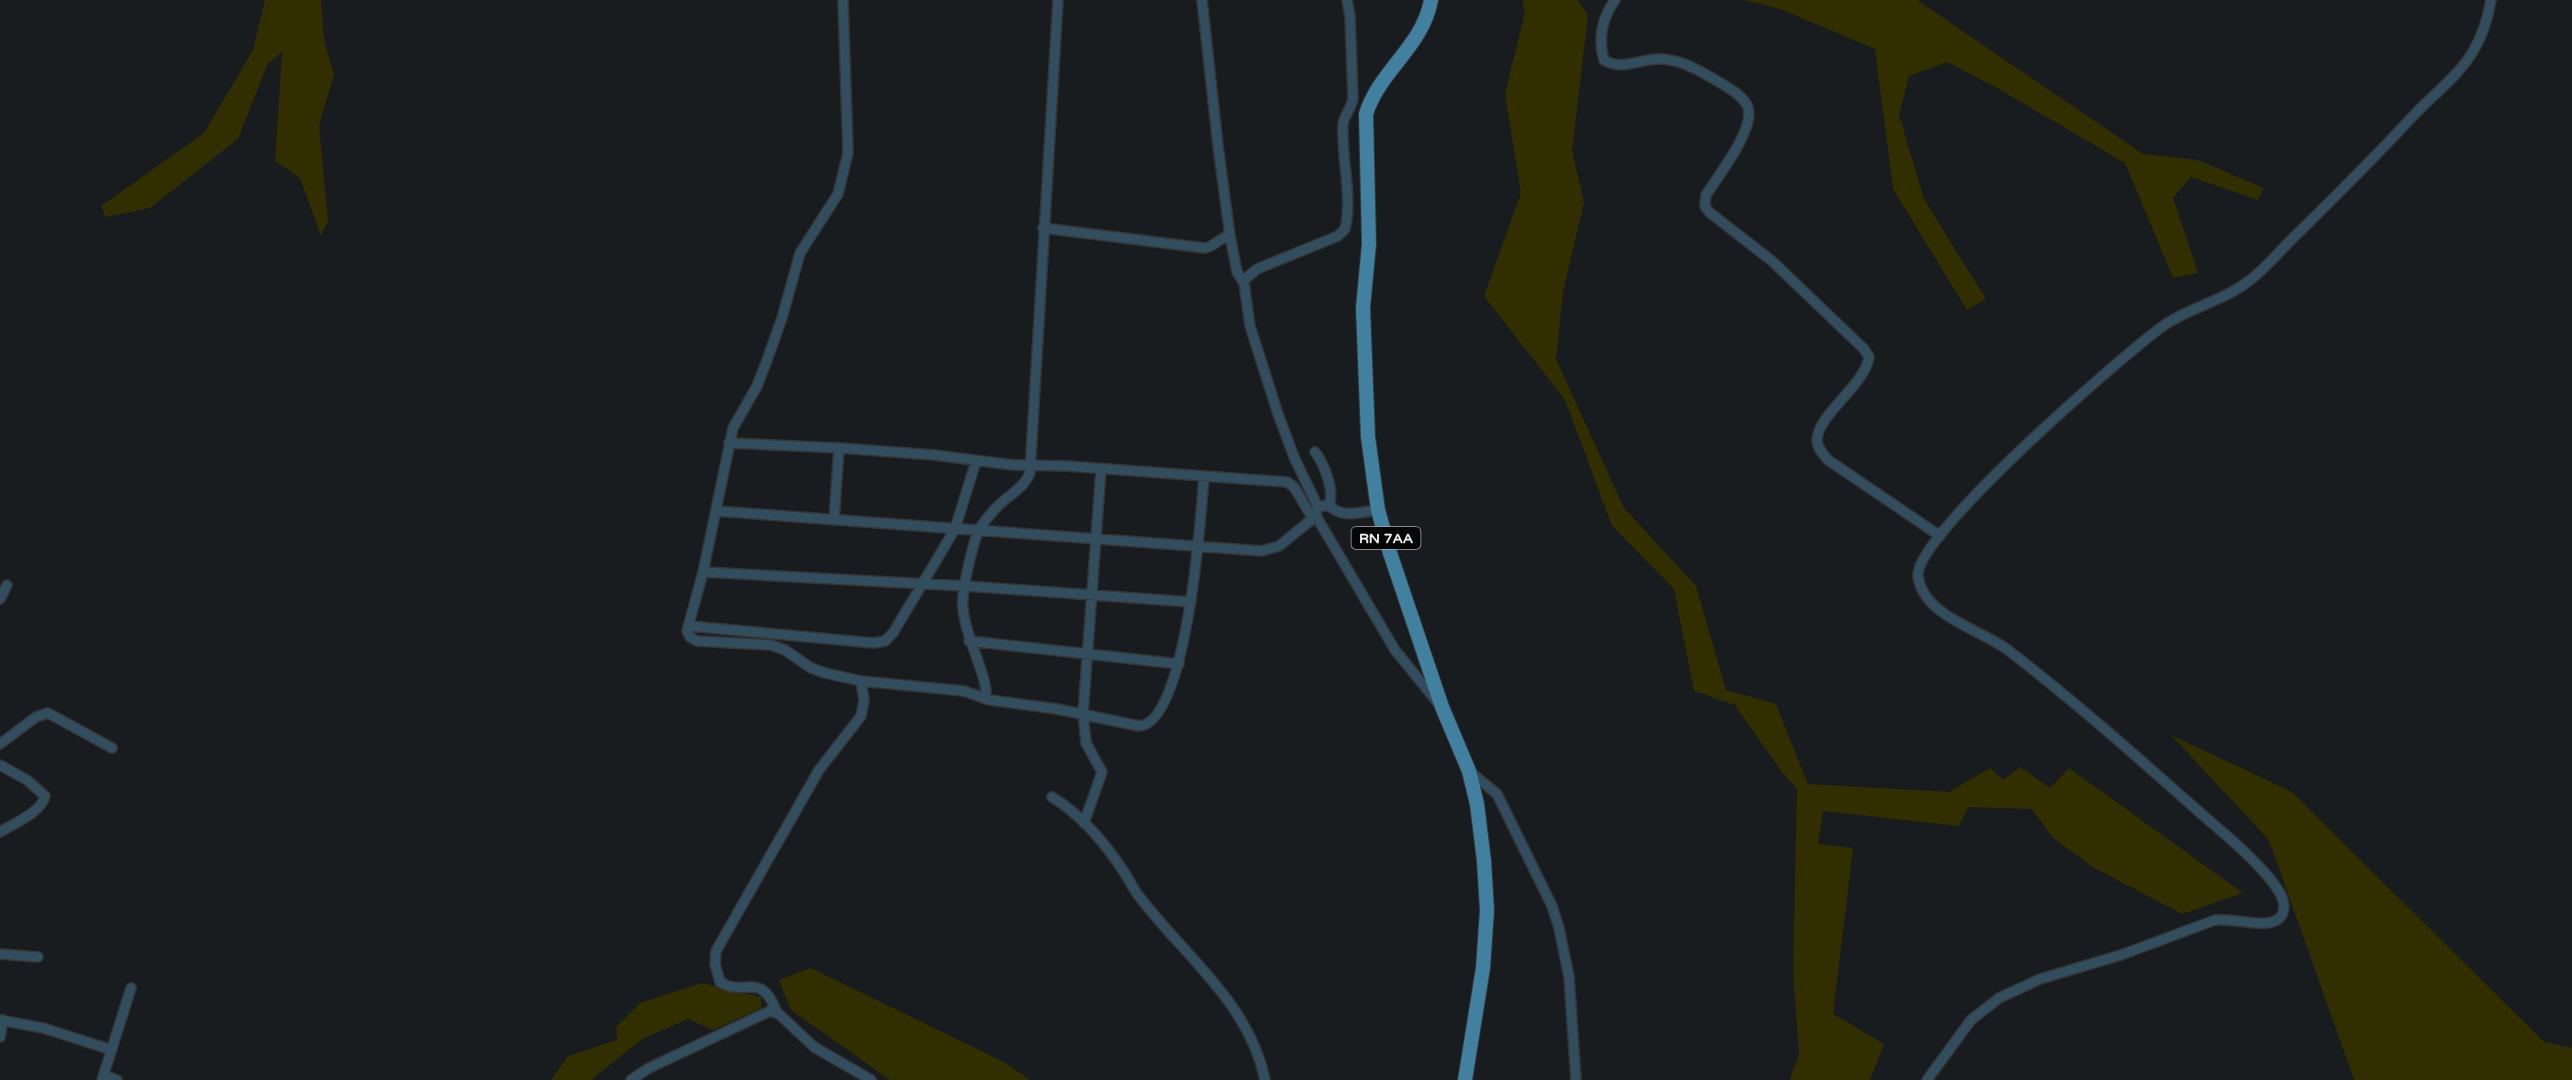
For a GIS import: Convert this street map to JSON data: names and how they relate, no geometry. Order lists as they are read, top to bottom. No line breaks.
{"streets":{"main road":["RN 7AA"]}}
